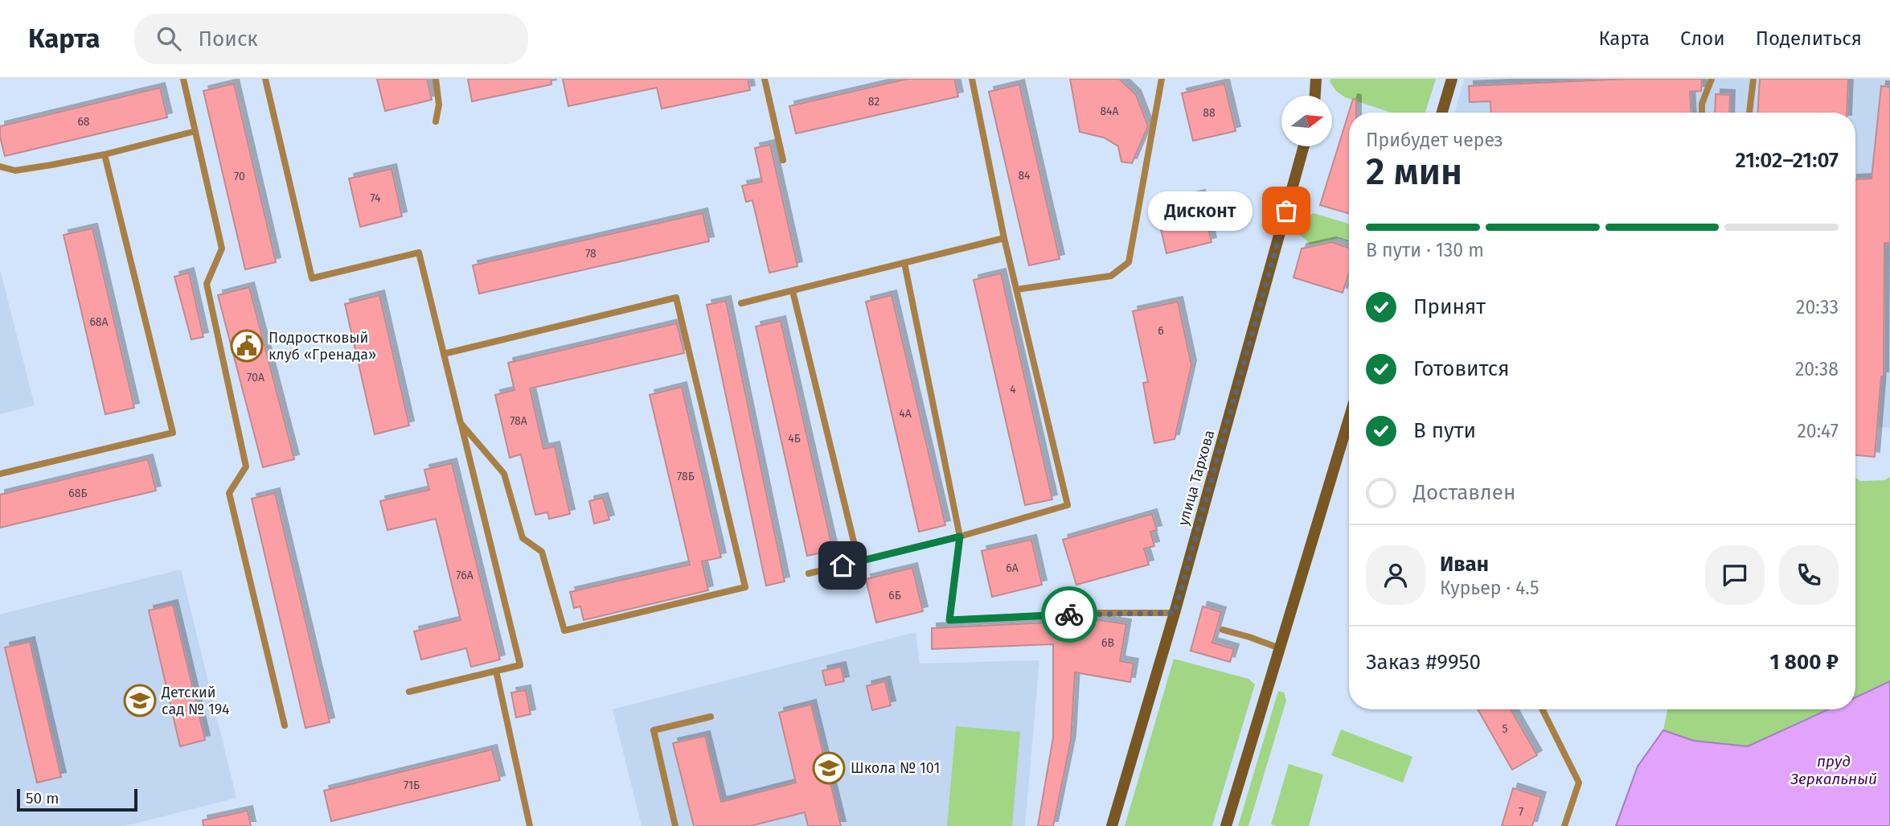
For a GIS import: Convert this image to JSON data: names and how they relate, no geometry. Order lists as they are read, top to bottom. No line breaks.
{"streets":{"main road":["улица Тархова"]},"water":["пруд Зеркальный"],"places":{"other":["Дисконт"],"public building":["Подростковый клуб «Гренада»"],"school or university":["Детский сад № 194","Школа № 101"]},"house_numbers":["82","84А","88","68","84","70","74","78","68А","6","70А","4","4А","78А","4Б","78Б","68Б","6А","76А","6Б","6В","5","71Б","7"],"scale_bar":"50 m","north":"right","page":{"header":"Карта","search":"Поиск","nav":["Карта","Слои","Поделиться"],"heading":["2 мин","Прибудет через","21:02–21:07"],"panel":["Иван","Курьер · 4.5","Заказ #9950","1 800 ₽"],"bubble":"Дисконт","bar":"В пути · 130 m","list":[["Принят","20:33"],["Готовится","20:38"],["В пути","20:47"],"Доставлен"],"scale":"50 m"}}
